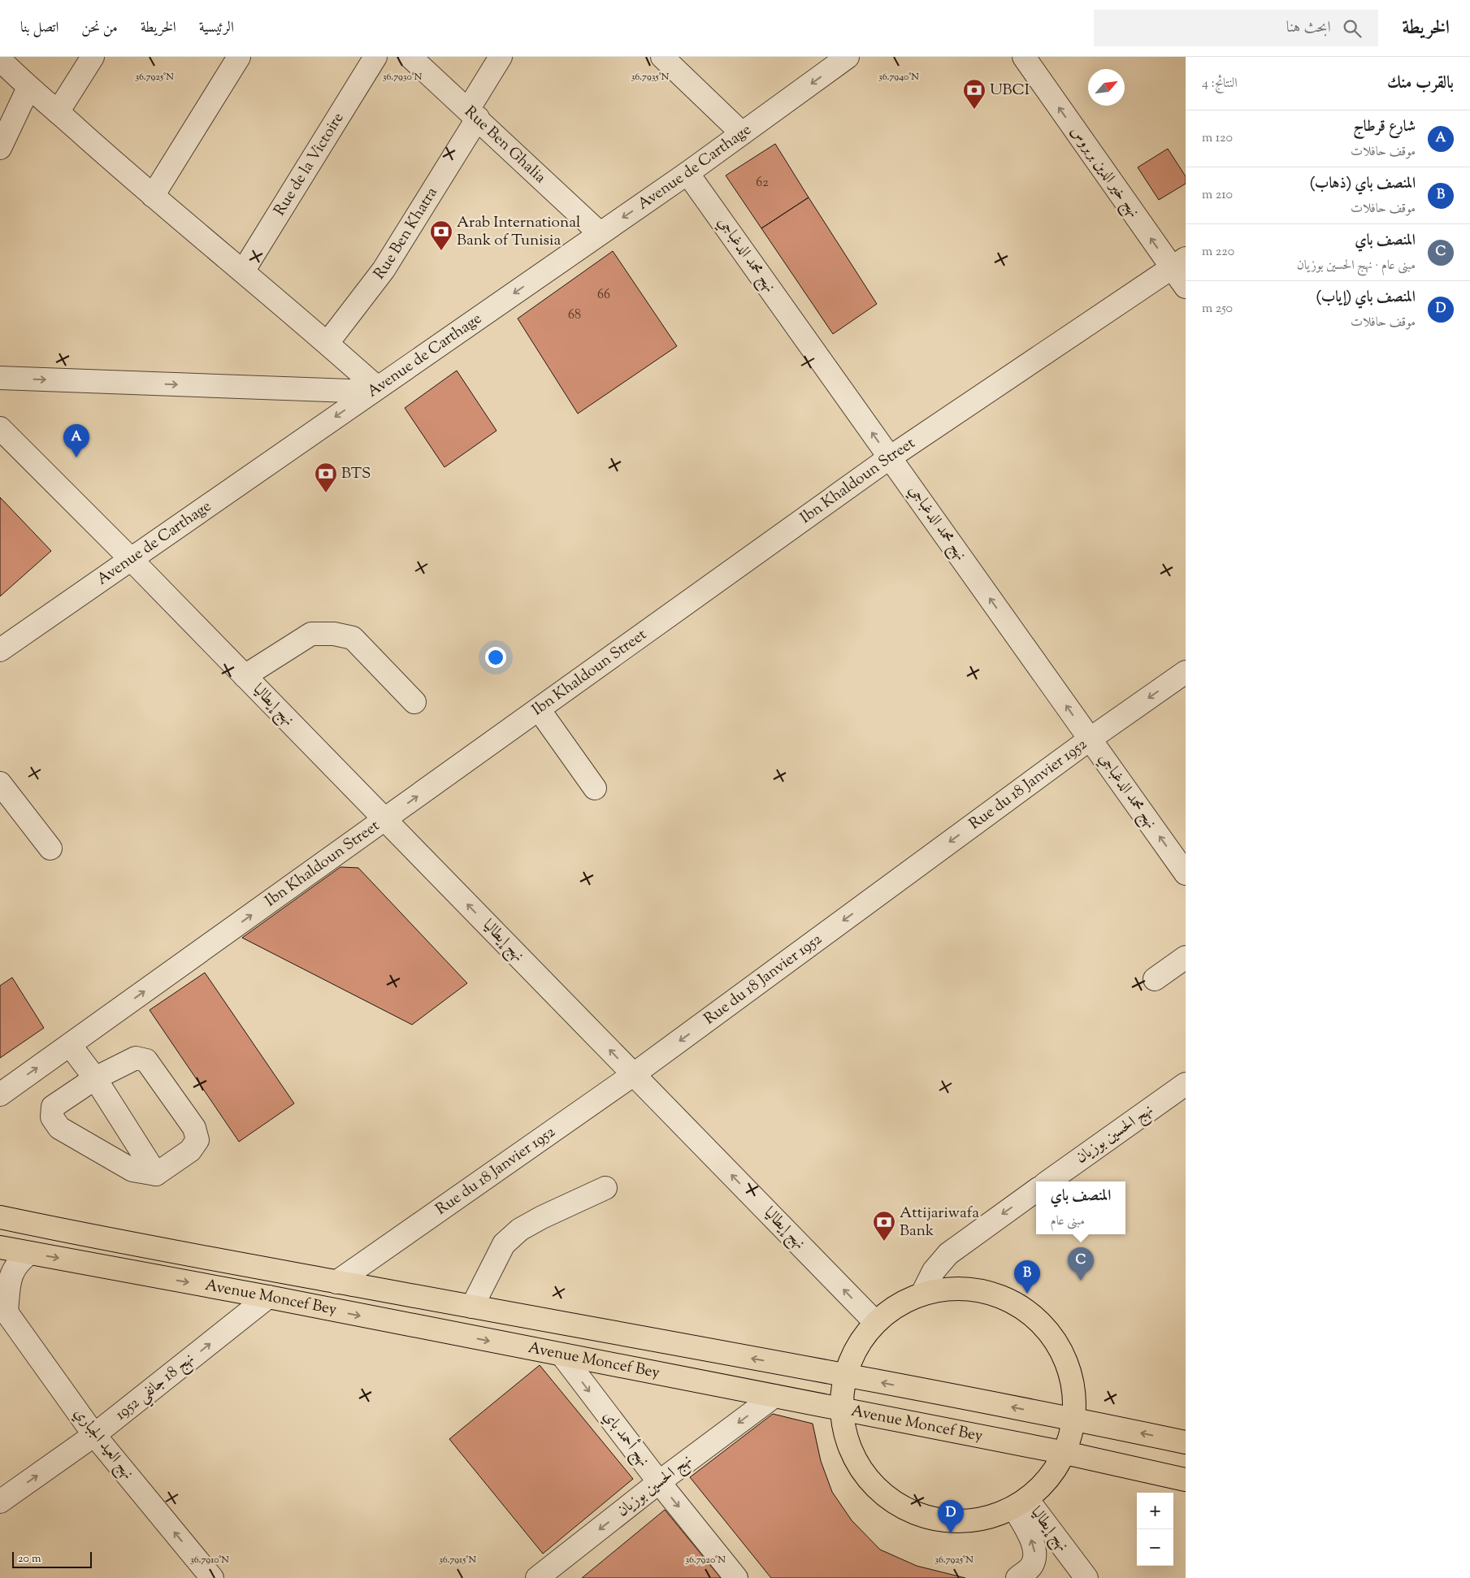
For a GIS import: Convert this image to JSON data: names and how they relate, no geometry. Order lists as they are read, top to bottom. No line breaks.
{"streets":{"main road":["Avenue Moncef Bey"],"street":["Rue Ben Ghalia","Rue de la Victoire","Avenue de Carthage","نهج خير الدين بربروس","Rue Ben Khatra","نهج محمد الدغباجي","Ibn Khaldoun Street","نهج إيطاليا","Rue du 18 Janvier 1952","نهج الحسين بوزيان","نهج 18 جانفي 1952","نهج أحمد باي","نهج العيد الجباري"]},"crossings":[["Rue Ben Ghalia","Avenue de Carthage"],["Rue Ben Ghalia","Rue Ben Khatra"],["Avenue de Carthage","نهج محمد الدغباجي"],["Avenue de Carthage","نهج إيطاليا"],["نهج خير الدين بربروس","Ibn Khaldoun Street"],["نهج محمد الدغباجي","Ibn Khaldoun Street"],["نهج محمد الدغباجي","Rue du 18 Janvier 1952"],["Ibn Khaldoun Street","نهج إيطاليا"],["نهج إيطاليا","Rue du 18 Janvier 1952"],["Rue du 18 Janvier 1952","Avenue Moncef Bey"],["نهج الحسين بوزيان","Avenue Moncef Bey"],["نهج الحسين بوزيان","نهج أحمد باي"],["Avenue Moncef Bey","نهج 18 جانفي 1952"],["Avenue Moncef Bey","نهج أحمد باي"],["نهج 18 جانفي 1952","نهج العيد الجباري"]],"one_way":["Avenue de Carthage","نهج خير الدين بربروس","نهج محمد الدغباجي","Ibn Khaldoun Street","نهج إيطاليا","Rue du 18 Janvier 1952","نهج الحسين بوزيان","نهج 18 جانفي 1952","نهج أحمد باي","نهج العيد الجباري"],"places":{"bank":["UBCI","Arab International Bank of Tunisia","BTS","Attijariwafa Bank"]},"house_numbers":["62","66","68"],"scale_bar":"20 m","north":"top right","page":{"header":"الخريطة","search":"ابحث هنا","nav":["الرئيسية","الخريطة","من نحن","اتصل بنا"],"heading":["بالقرب منك","النتائج: 4"],"list":[{"mark":"A","name":"شارع قرطاج","note":"موقف حافلات","value":"120 m"},{"mark":"B","name":"المنصف باي (ذهاب)","note":"موقف حافلات","value":"210 m"},{"mark":"C","name":"المنصف باي","note":"مبنى عام · نهج الحسين بوزيان","value":"220 m"},{"mark":"D","name":"المنصف باي (إياب)","note":"موقف حافلات","value":"250 m"}],"pins":["A","C","B","D"],"popup":["المنصف باي","مبنى عام"],"map_buttons":["+","−"],"scale":"20 m"},"coordinates":["36.7925°N","36.7930°N","36.7935°N","36.7940°N","36.7910°N","36.7915°N","36.7920°N"]}
